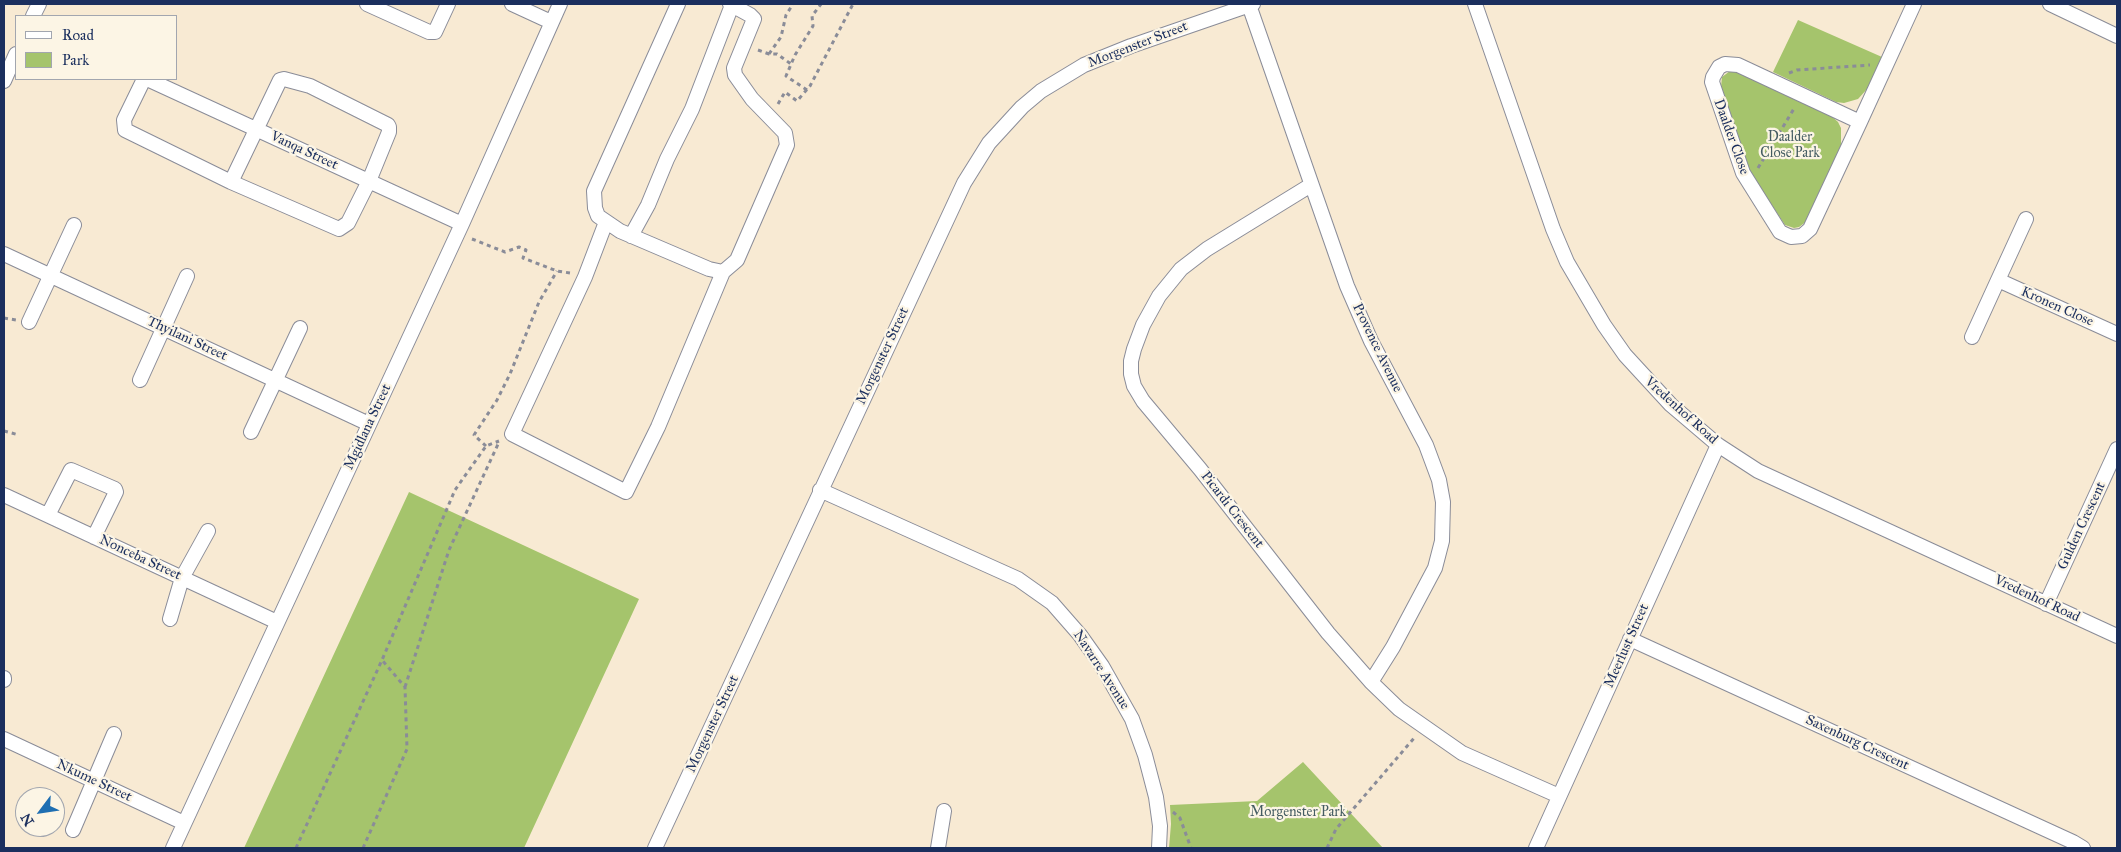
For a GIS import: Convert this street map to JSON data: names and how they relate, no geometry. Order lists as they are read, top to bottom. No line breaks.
{"streets":{"street":["Morgenster Street","Daalder Close","Vanqa Street","Kronen Close","Thyilani Street","Provence Avenue","Vredenhof Road","Mgidlana Street","Picardi Crescent","Gulden Crescent","Nonceba Street","Meerlust Street","Navarre Avenue","Saxenburg Crescent","Nkume Street"]},"crossings":[["Morgenster Street","Provence Avenue"],["Morgenster Street","Navarre Avenue"],["Vanqa Street","Mgidlana Street"],["Thyilani Street","Mgidlana Street"],["Provence Avenue","Picardi Crescent"],["Vredenhof Road","Gulden Crescent"],["Vredenhof Road","Meerlust Street"],["Mgidlana Street","Nonceba Street"],["Mgidlana Street","Nkume Street"],["Picardi Crescent","Meerlust Street"],["Meerlust Street","Saxenburg Crescent"]],"parks":["Daalder Close Park","Morgenster Park"],"legend":["Road","Park"],"north":"bottom left"}
